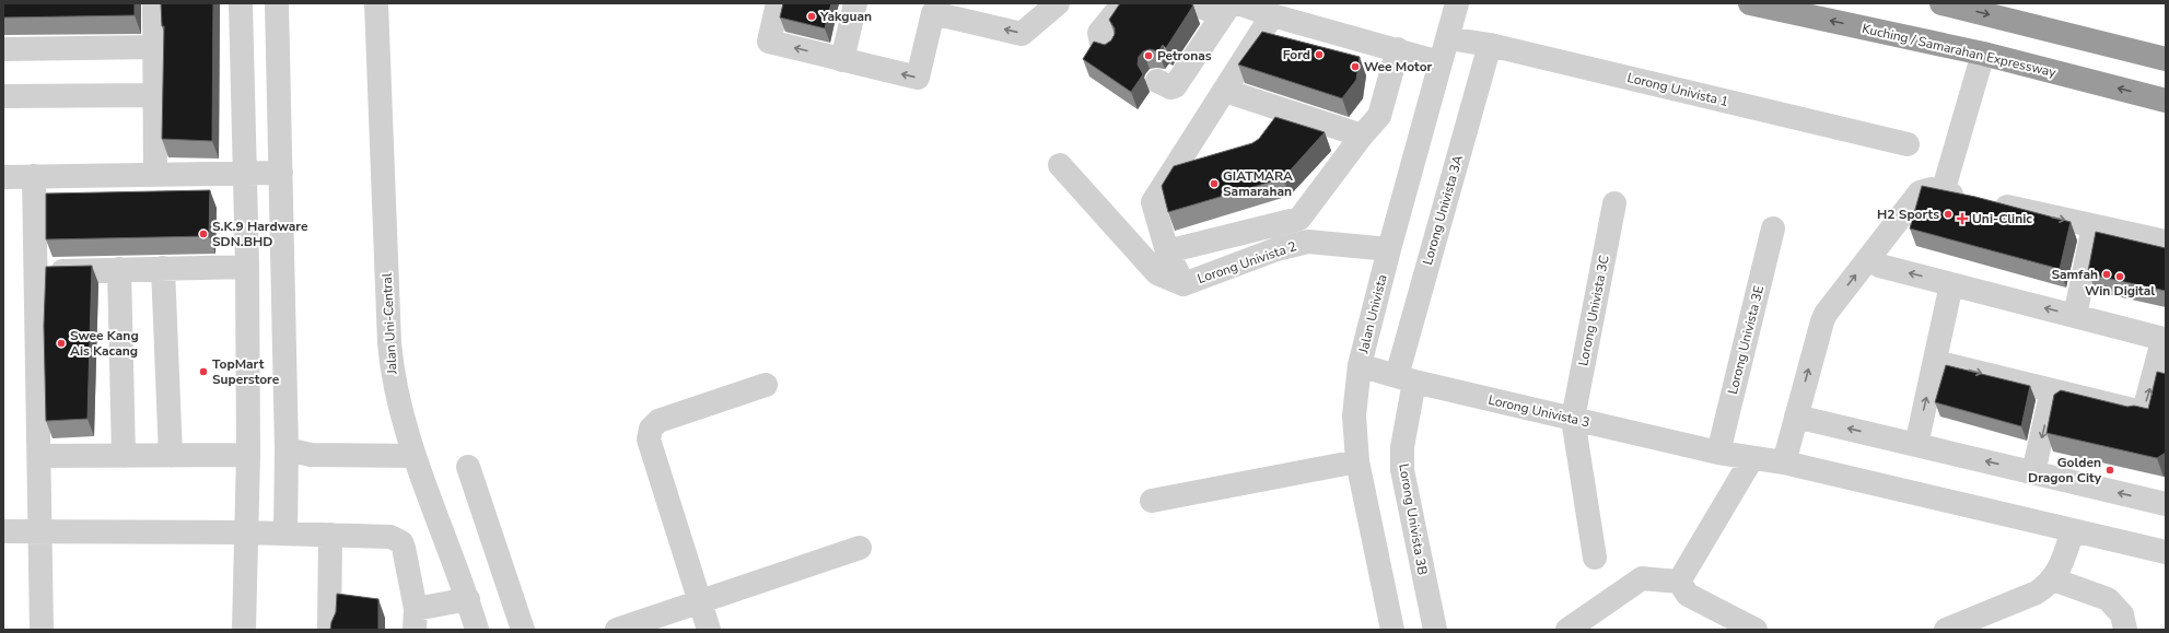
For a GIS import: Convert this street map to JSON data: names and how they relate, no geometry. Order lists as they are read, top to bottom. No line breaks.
{"streets":{"highway":["Kuching / Samarahan Expressway"],"street":["Lorong Univista 1","Lorong Univista 3A","Lorong Univista 2","Lorong Univista 3C","Jalan Univista","Jalan Uni-Central","Lorong Univista 3E","Lorong Univista 3","Lorong Univista 3B"]},"crossings":[["Lorong Univista 1","Lorong Univista 3A"],["Lorong Univista 1","Jalan Univista"],["Lorong Univista 3A","Lorong Univista 3"],["Lorong Univista 3A","Lorong Univista 3B"],["Lorong Univista 2","Jalan Univista"],["Lorong Univista 3C","Lorong Univista 3"],["Jalan Univista","Lorong Univista 3"],["Lorong Univista 3E","Lorong Univista 3"],["Lorong Univista 3","Lorong Univista 3B"]],"places":{"other":["Yakguan","Ford","Petronas","Wee Motor","GIATMARA Samarahan","H2 Sports","S.K.9 Hardware SDN.BHD","Samfah","Win Digital","Swee Kang Ais Kacang","TopMart Superstore","Golden Dragon City"],"health":["Uni-Clinic"]}}
